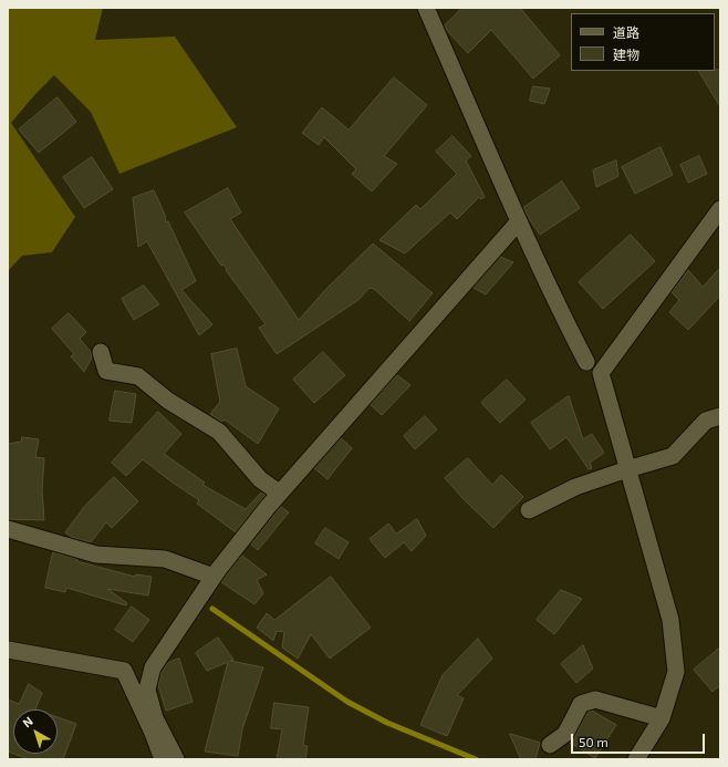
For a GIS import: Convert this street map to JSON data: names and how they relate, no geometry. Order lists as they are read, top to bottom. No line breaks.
{"legend":["道路","建物"],"scale_bar":"50 m","north":"top left"}
